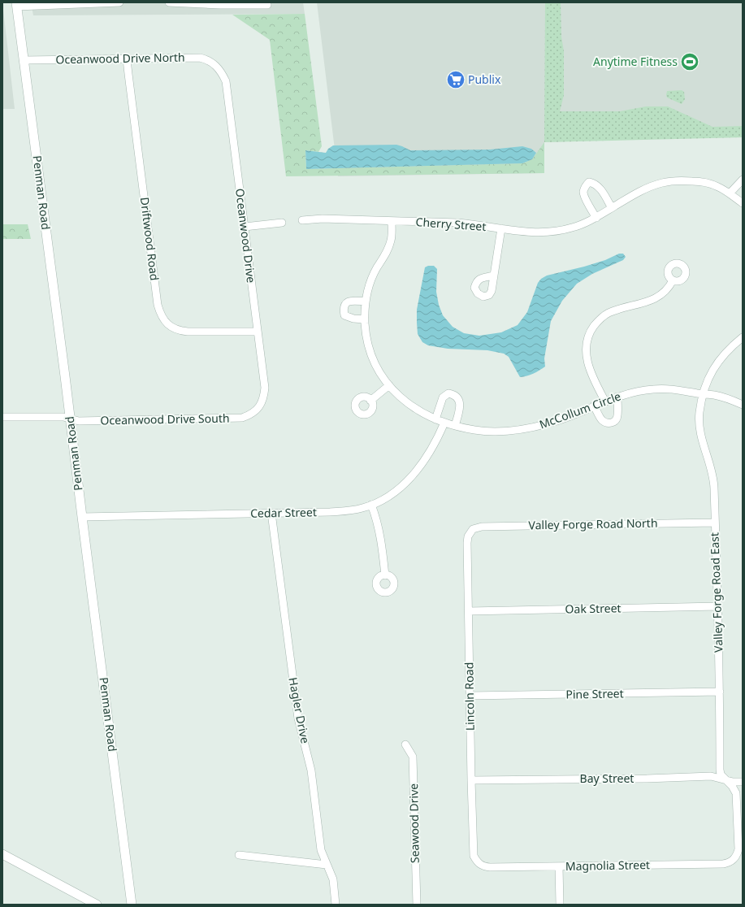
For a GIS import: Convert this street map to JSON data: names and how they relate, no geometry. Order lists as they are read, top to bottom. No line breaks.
{"streets":{"street":["Oceanwood Drive North","Penman Road","Cherry Street","Oceanwood Drive","Driftwood Road","McCollum Circle","Oceanwood Drive South","Cedar Street","Valley Forge Road North","Valley Forge Road East","Oak Street","Pine Street","Lincoln Road","Hagler Drive","Bay Street","Seawood Drive","Magnolia Street"]},"crossings":[["Oceanwood Drive North","Penman Road"],["Oceanwood Drive North","Oceanwood Drive"],["Oceanwood Drive North","Driftwood Road"],["Penman Road","Oceanwood Drive South"],["Penman Road","Cedar Street"],["Cherry Street","McCollum Circle"],["Oceanwood Drive","Driftwood Road"],["Oceanwood Drive","Oceanwood Drive South"],["McCollum Circle","Cedar Street"],["McCollum Circle","Valley Forge Road East"],["Cedar Street","Hagler Drive"],["Valley Forge Road North","Valley Forge Road East"],["Valley Forge Road North","Lincoln Road"],["Valley Forge Road East","Oak Street"],["Valley Forge Road East","Pine Street"],["Valley Forge Road East","Bay Street"],["Valley Forge Road East","Magnolia Street"],["Oak Street","Lincoln Road"],["Pine Street","Lincoln Road"],["Lincoln Road","Bay Street"],["Lincoln Road","Magnolia Street"]],"places":{"sports":["Anytime Fitness"],"supermarket":["Publix"]}}
